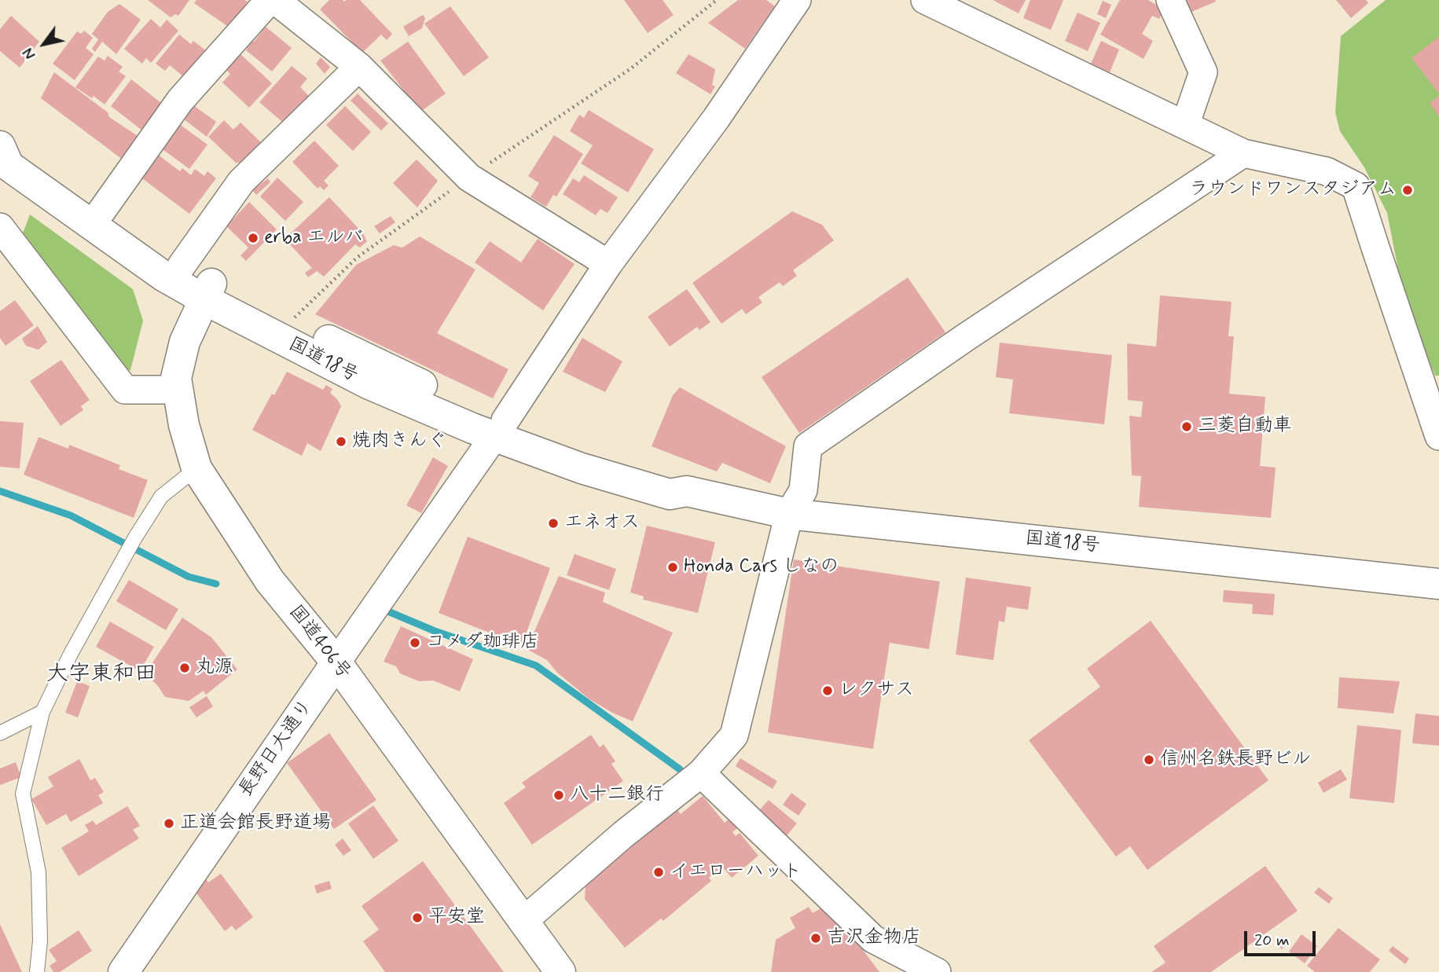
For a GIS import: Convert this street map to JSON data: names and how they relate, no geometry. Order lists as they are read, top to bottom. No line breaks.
{"streets":{"main road":["国道18号","国道406号","長野日大通り"]},"crossings":[["国道18号","国道406号"],["国道406号","長野日大通り"]],"districts":["大字東和田"],"places":["ラウンドワンスタジアム","erba エルバ","三菱自動車","焼肉きんぐ","エネオス","Honda Cars しなの","コメダ珈琲店","丸源","レクサス","信州名鉄長野ビル","八十二銀行","正道会館長野道場","イエローハット","平安堂","吉沢金物店"],"scale_bar":"20 m","north":"bottom left"}
